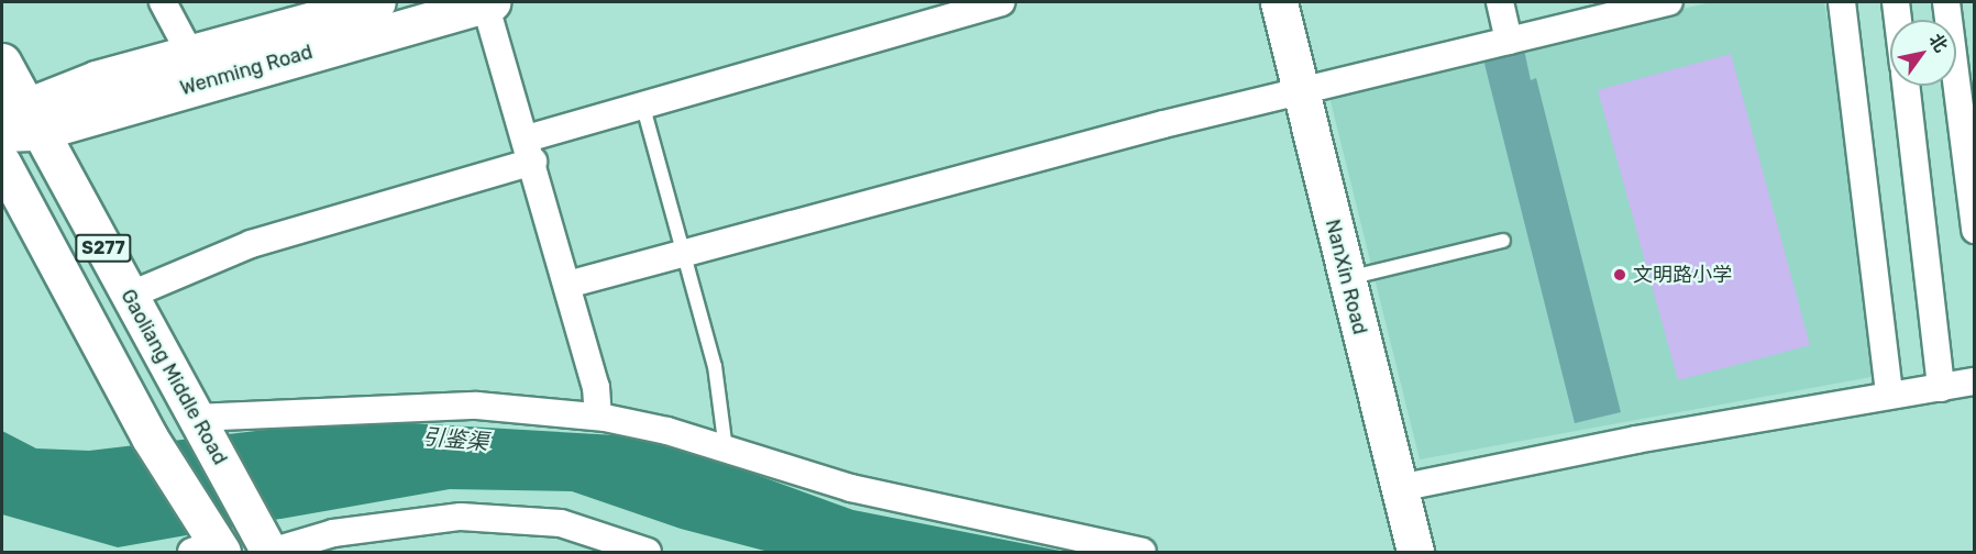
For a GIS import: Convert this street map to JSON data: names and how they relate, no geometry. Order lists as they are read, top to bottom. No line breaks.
{"streets":{"main road":["Wenming Road","S277","NanXin Road","Gaoliang Middle Road"]},"crossings":[["Wenming Road","Gaoliang Middle Road"]],"water":["引鉴渠"],"places":["文明路小学"],"north":"top right"}
